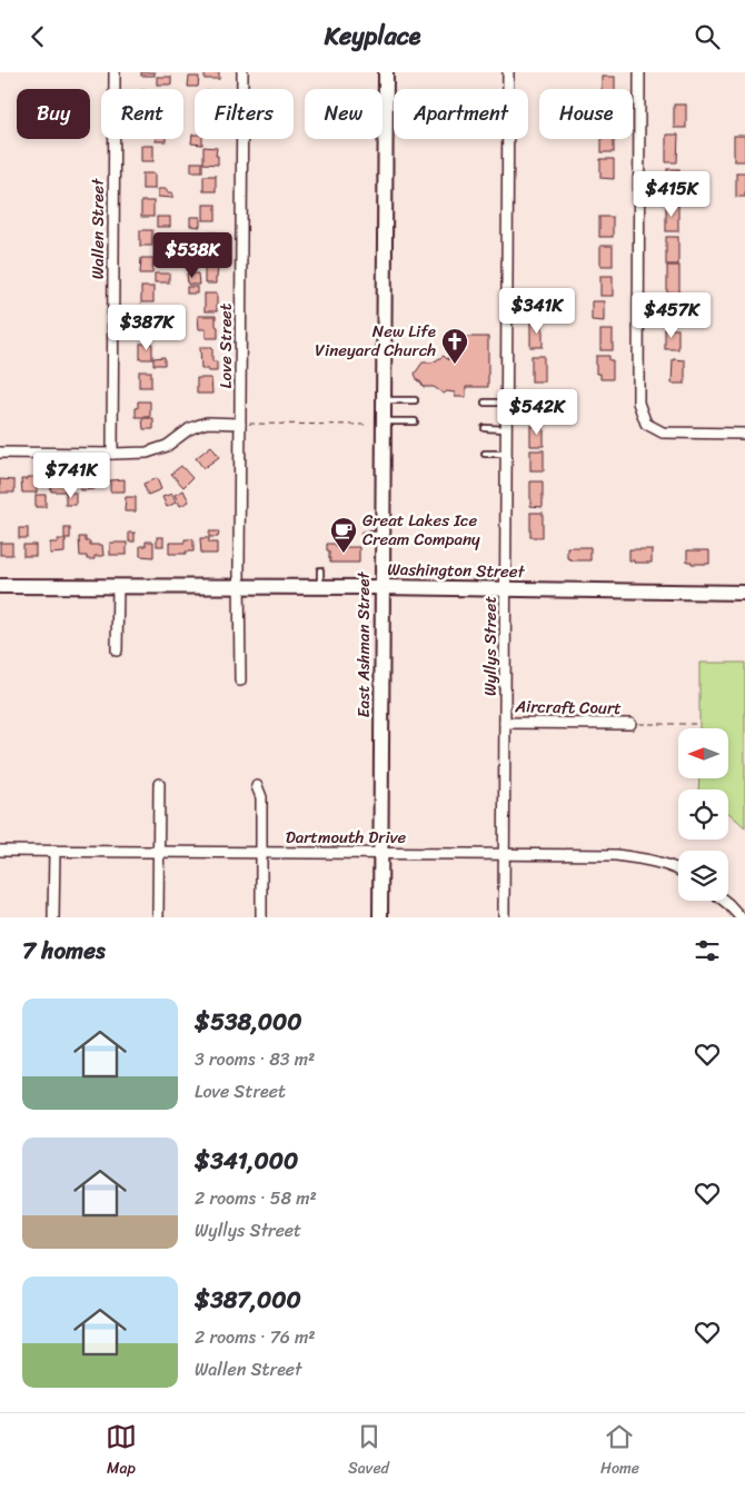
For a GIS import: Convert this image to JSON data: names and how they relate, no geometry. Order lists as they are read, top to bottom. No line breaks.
{"streets":{"street":["Wallen Street","Love Street","Washington Street","East Ashman Street","Wyllys Street","Aircraft Court","Dartmouth Drive"]},"crossings":[["Love Street","Washington Street"],["Washington Street","East Ashman Street"],["Washington Street","Wyllys Street"],["East Ashman Street","Dartmouth Drive"],["Wyllys Street","Aircraft Court"],["Wyllys Street","Dartmouth Drive"]],"places":{"church":["New Life Vineyard Church"],"cafe":["Great Lakes Ice Cream Company"]},"north":"left","page":{"header":"Keyplace","chip":["Buy","Rent","Filters","New","Apartment","House"],"price":["$415K","$538K","$341K","$457K","$387K","$542K","$741K"],"heading":"7 homes","list":[{"name":"$538,000","note":"3 rooms · 83 m² · Love Street"},{"name":"$341,000","note":"2 rooms · 58 m² · Wyllys Street"},{"name":"$387,000","note":"2 rooms · 76 m² · Wallen Street"}],"tabs":["Map","Saved","Home"]}}
